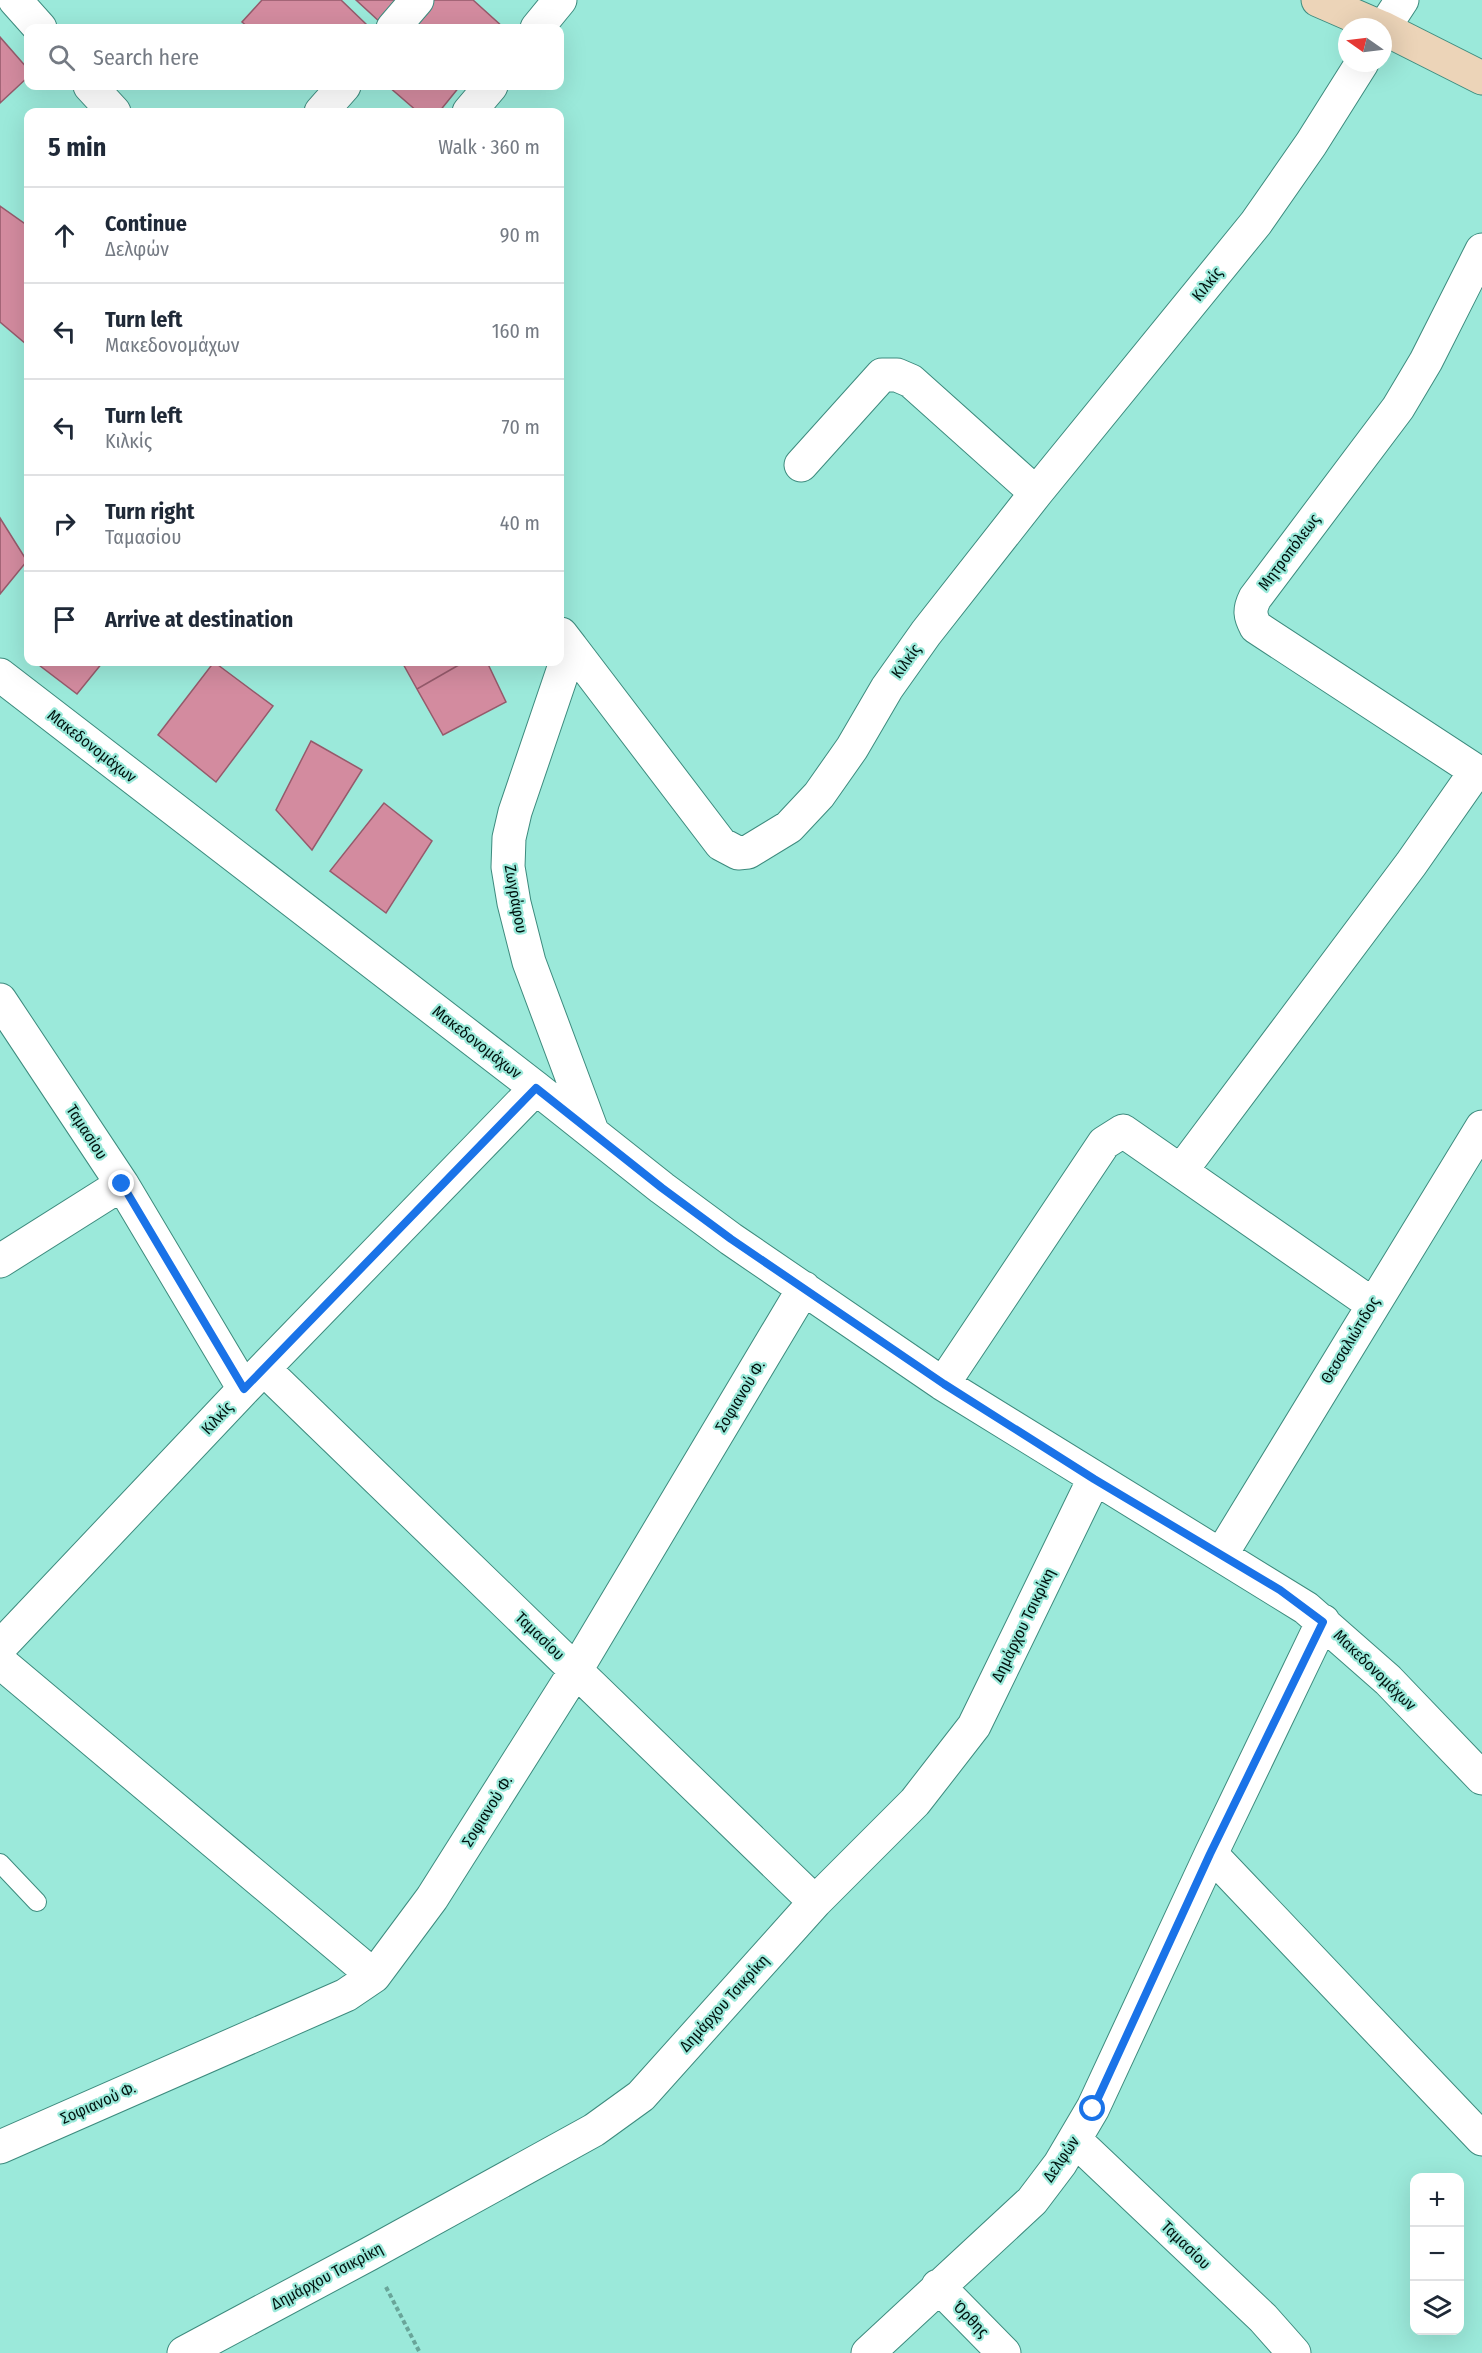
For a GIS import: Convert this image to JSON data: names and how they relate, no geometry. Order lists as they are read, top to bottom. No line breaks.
{"streets":{"street":["Κιλκίς","Μητροπόλεως","Μακεδονομάχων","Ζωγράφου","Ταμασίου","Θεσσαλιώτιδος","Σοφιανού Φ.","Δημάρχου Τσικρίκη","Δελφών","Όρθης"]},"crossings":[["Κιλκίς","Μακεδονομάχων"],["Κιλκίς","Ταμασίου"],["Μακεδονομάχων","Ζωγράφου"],["Μακεδονομάχων","Θεσσαλιώτιδος"],["Μακεδονομάχων","Σοφιανού Φ."],["Μακεδονομάχων","Δημάρχου Τσικρίκη"],["Μακεδονομάχων","Δελφών"],["Ταμασίου","Σοφιανού Φ."],["Ταμασίου","Δημάρχου Τσικρίκη"],["Ταμασίου","Δελφών"],["Δελφών","Όρθης"]],"north":"left","page":{"search":"Search here","heading":["5 min","Walk · 360 m"],"list":[["Continue","Δελφών","90 m"],["Turn left","Μακεδονομάχων","160 m"],["Turn left","Κιλκίς","70 m"],["Turn right","Ταμασίου","40 m"],"Arrive at destination"],"map_buttons":["+","−"]}}
